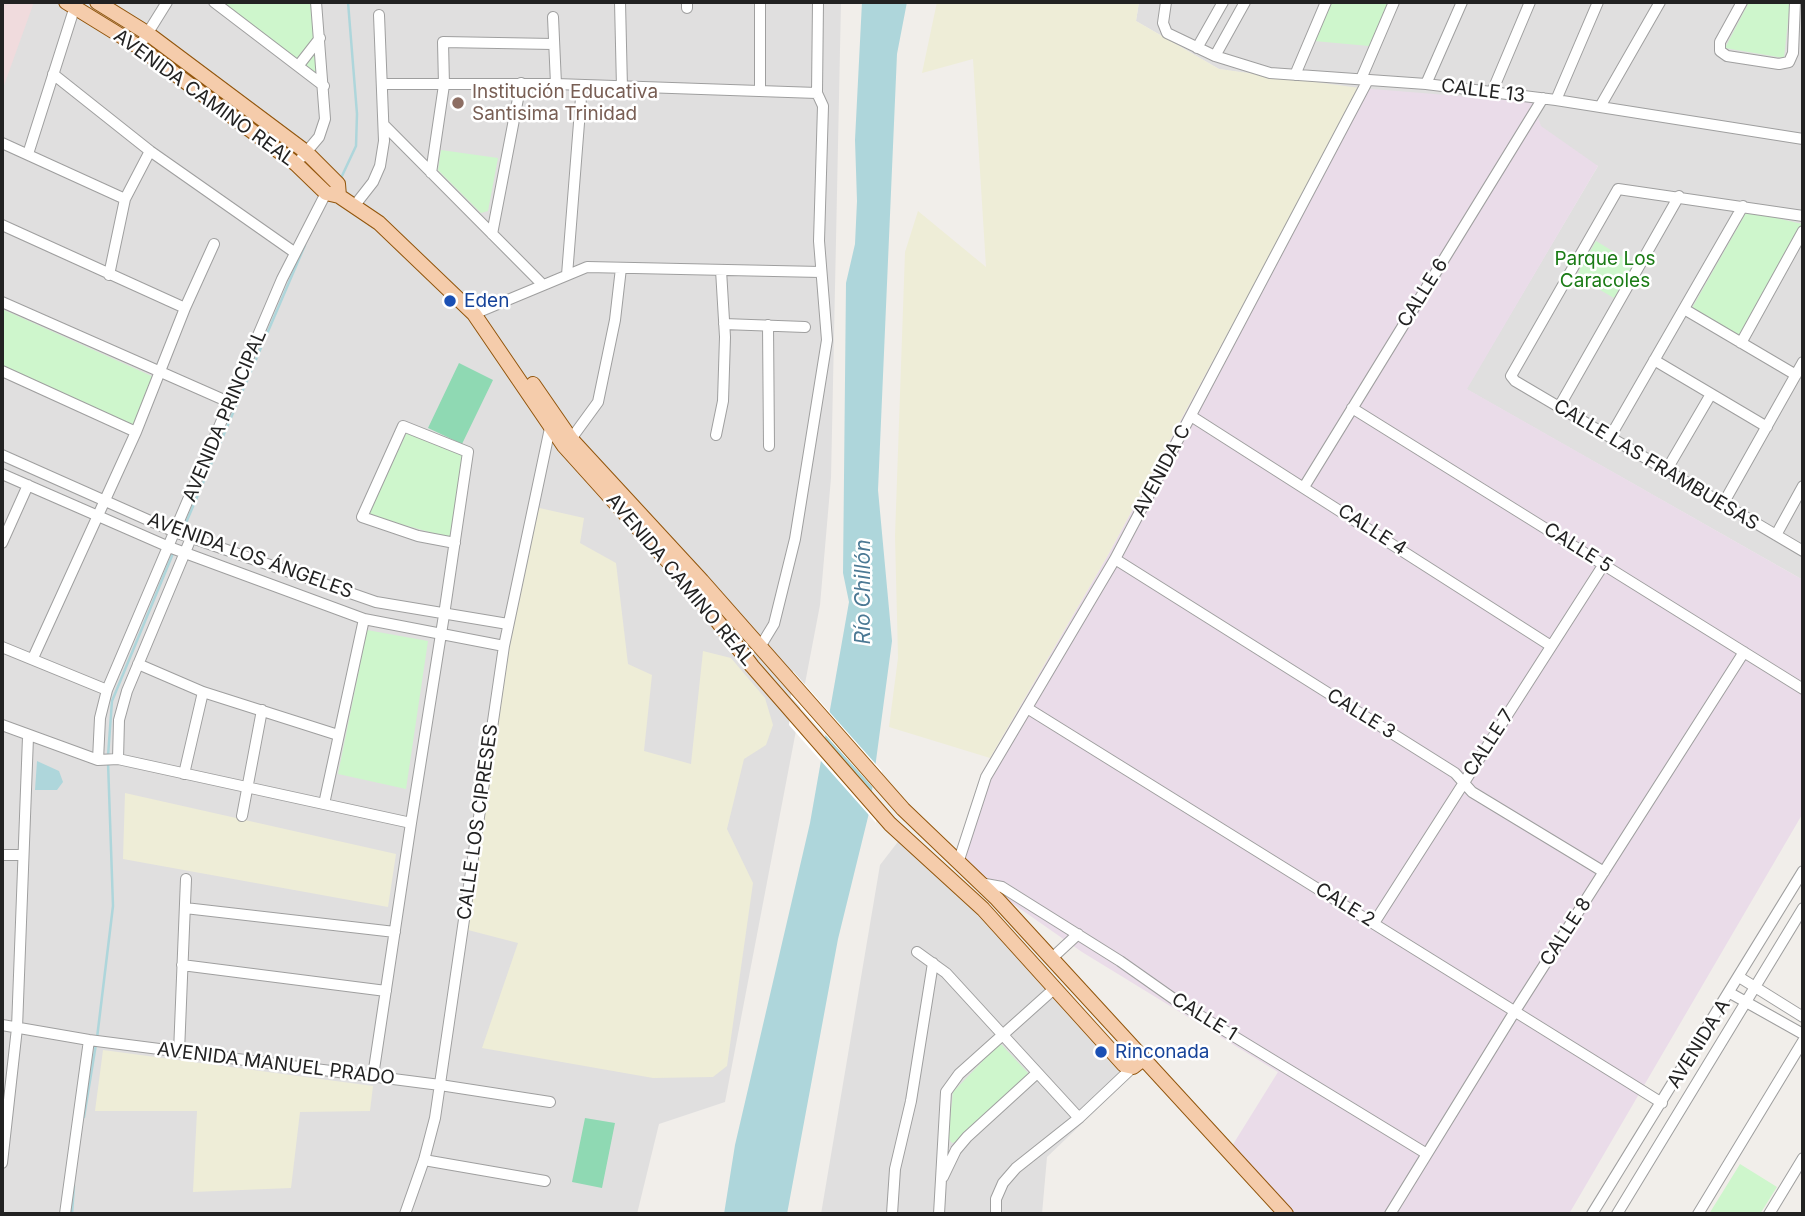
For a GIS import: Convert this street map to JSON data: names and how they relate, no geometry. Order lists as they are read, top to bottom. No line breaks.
{"streets":{"main road":["AVENIDA CAMINO REAL"],"street":["CALLE 13","CALLE 6","AVENIDA PRINCIPAL","CALLE LAS FRAMBUESAS","AVENIDA C","CALLE 4","CALLE 5","AVENIDA LOS ÁNGELES","CALLE 3","CALLE 7","CALLE LOS CIPRESES","CALE 2","CALLE 8","CALLE 1","AVENIDA A","AVENIDA MANUEL PRADO"]},"crossings":[["CALLE 13","CALLE 6"],["CALLE 13","AVENIDA C"],["AVENIDA CAMINO REAL","AVENIDA PRINCIPAL"],["AVENIDA CAMINO REAL","AVENIDA C"],["AVENIDA CAMINO REAL","CALLE LOS CIPRESES"],["AVENIDA CAMINO REAL","CALLE 1"],["CALLE 6","CALLE 4"],["CALLE 6","CALLE 5"],["AVENIDA PRINCIPAL","AVENIDA LOS ÁNGELES"],["AVENIDA C","CALLE 4"],["AVENIDA C","CALLE 3"],["AVENIDA C","CALE 2"],["CALLE 4","CALLE 7"],["CALLE 5","CALLE 7"],["CALLE 5","CALLE 8"],["AVENIDA LOS ÁNGELES","CALLE LOS CIPRESES"],["CALLE 3","CALLE 7"],["CALLE 3","CALLE 8"],["CALLE 7","CALE 2"],["CALLE LOS CIPRESES","AVENIDA MANUEL PRADO"],["CALE 2","CALLE 8"],["CALE 2","AVENIDA A"],["CALLE 8","CALLE 1"]],"water":["Río Chillón"],"parks":["Parque Los Caracoles"],"places":["Institución Educativa Santisima Trinidad","Eden","Rinconada"]}
